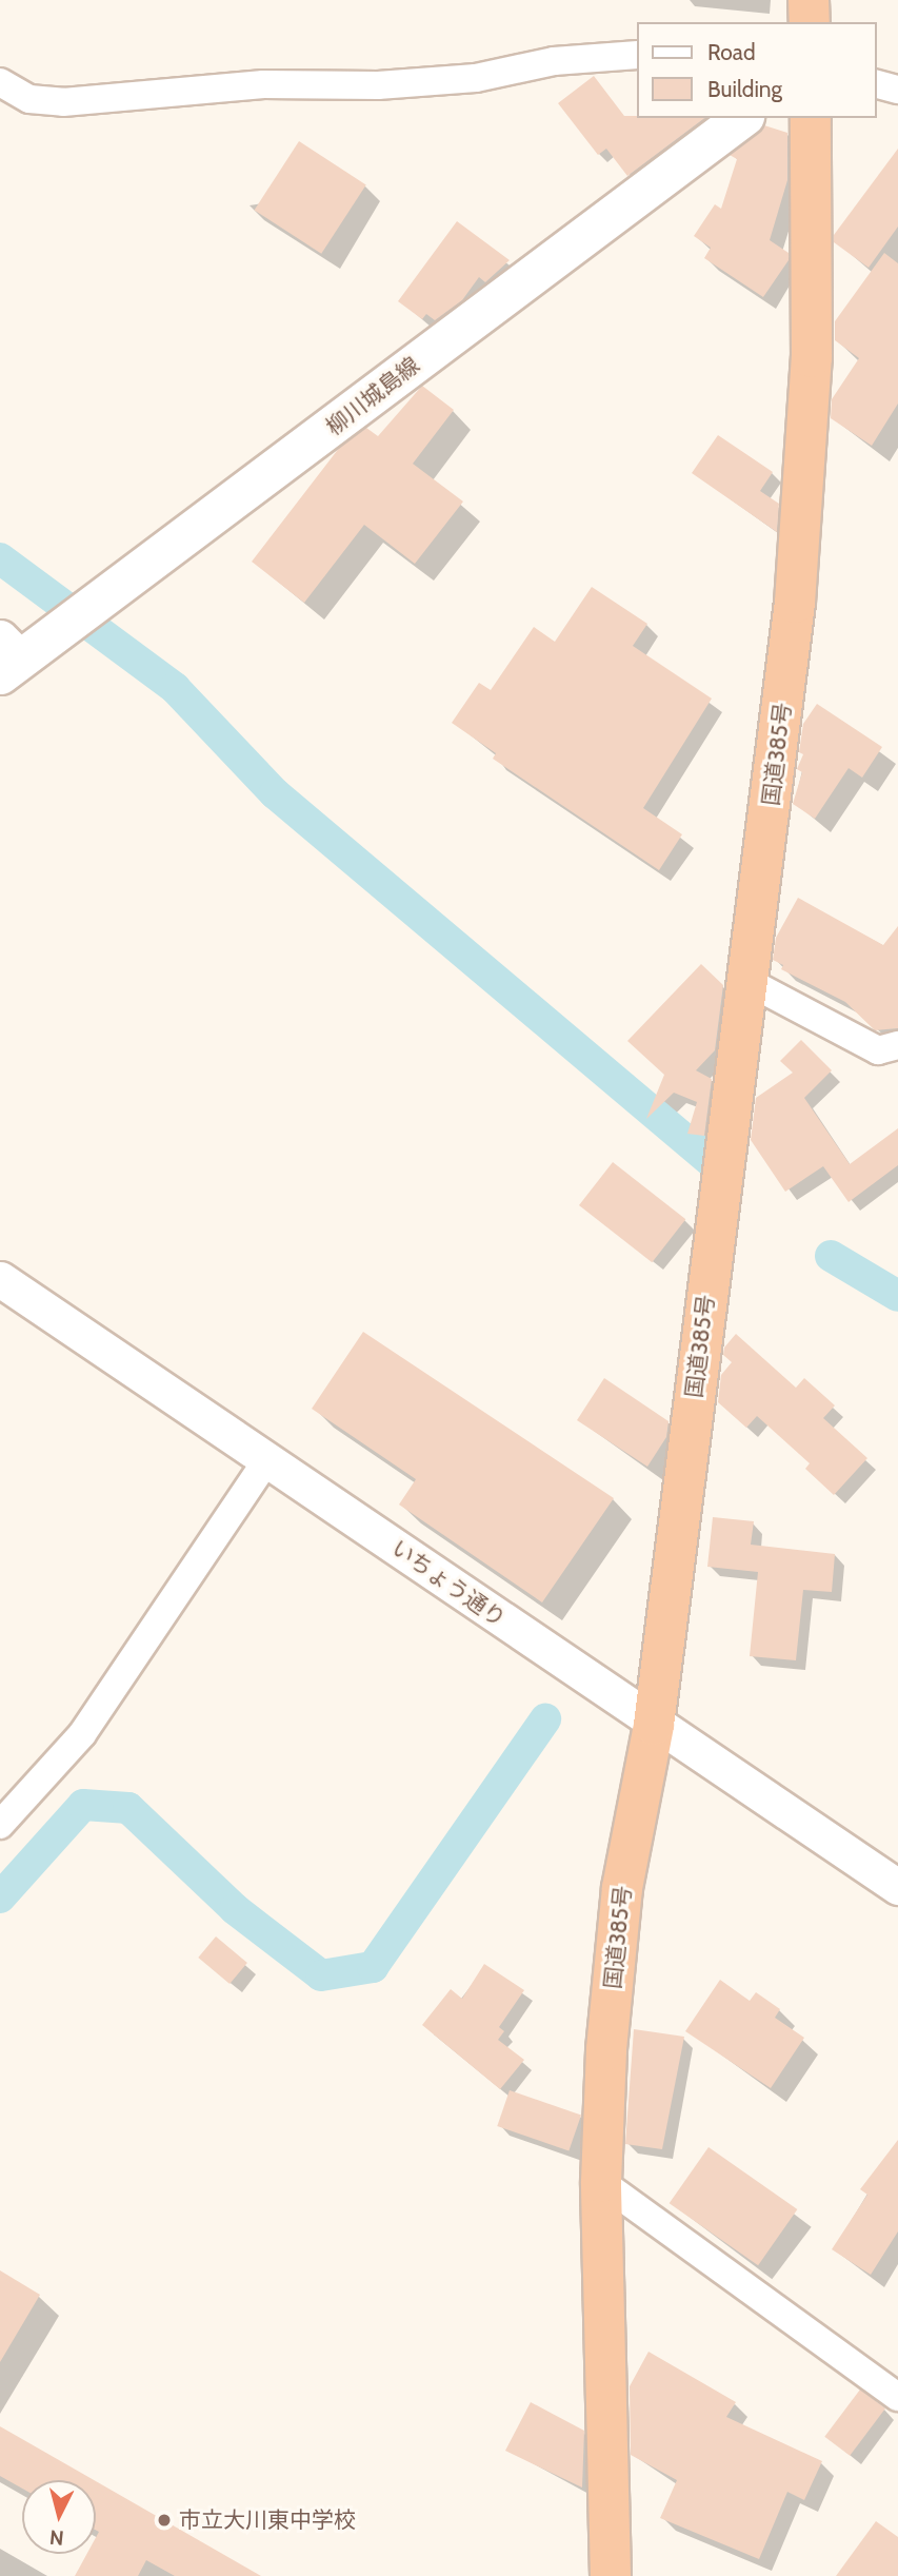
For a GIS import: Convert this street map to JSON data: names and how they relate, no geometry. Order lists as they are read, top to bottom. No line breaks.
{"streets":{"highway":["国道385号"],"main road":["柳川城島線"],"street":["いちょう通り"]},"crossings":[["国道385号","いちょう通り"]],"places":["市立大川東中学校"],"legend":["Road","Building"],"north":"bottom"}
